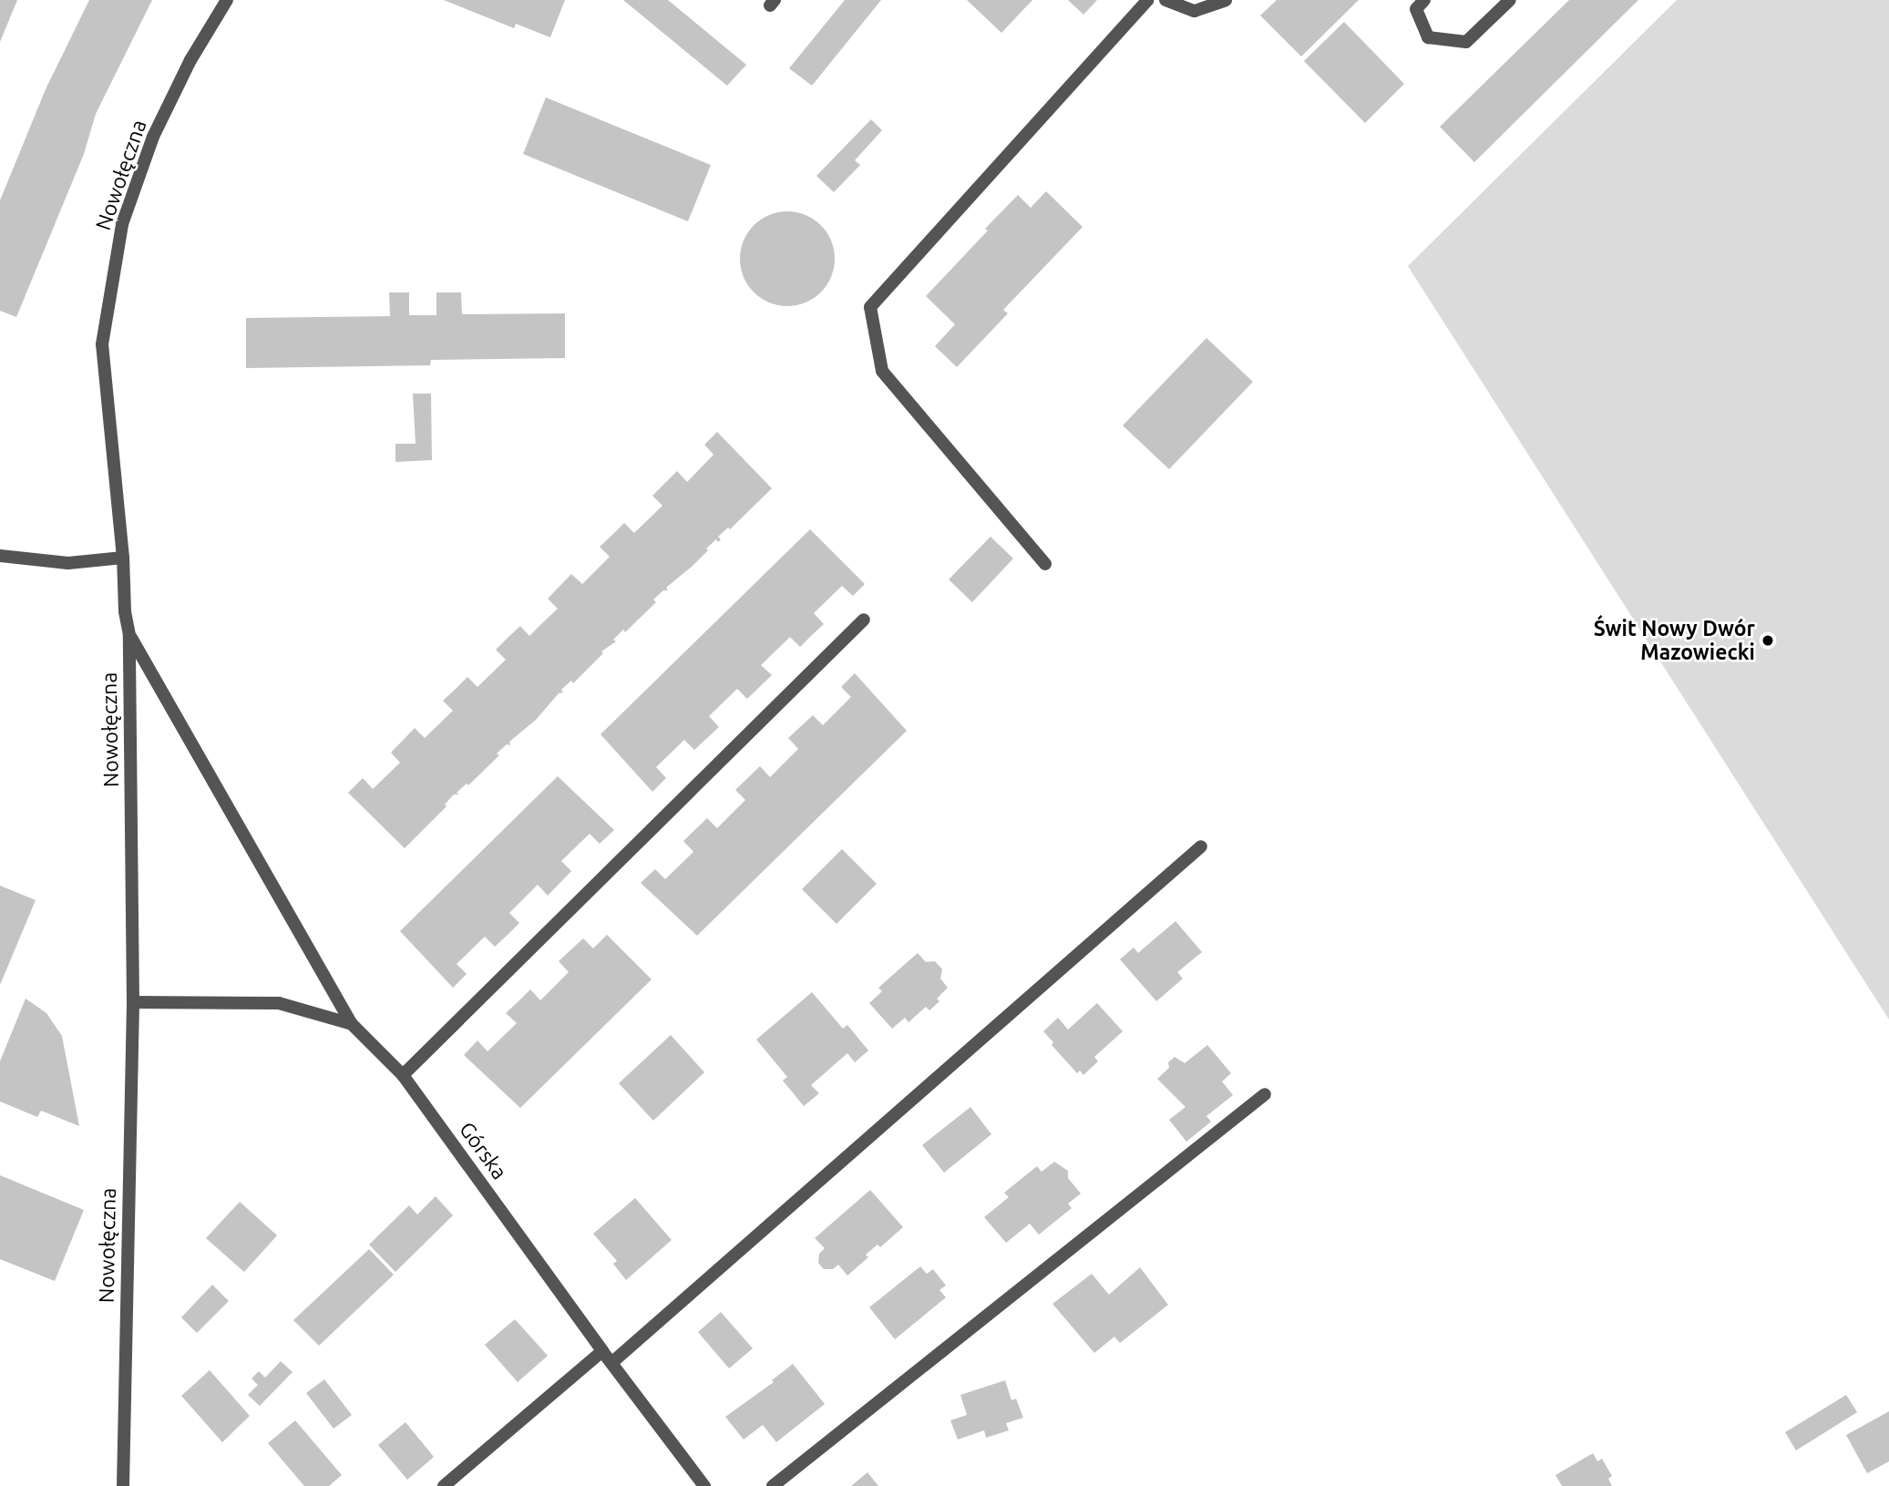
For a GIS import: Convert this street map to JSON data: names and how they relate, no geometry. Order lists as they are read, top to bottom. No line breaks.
{"streets":{"street":["Nowołęczna","Górska"]},"crossings":[["Nowołęczna","Górska"]],"places":["Świt Nowy Dwór Mazowiecki"]}
